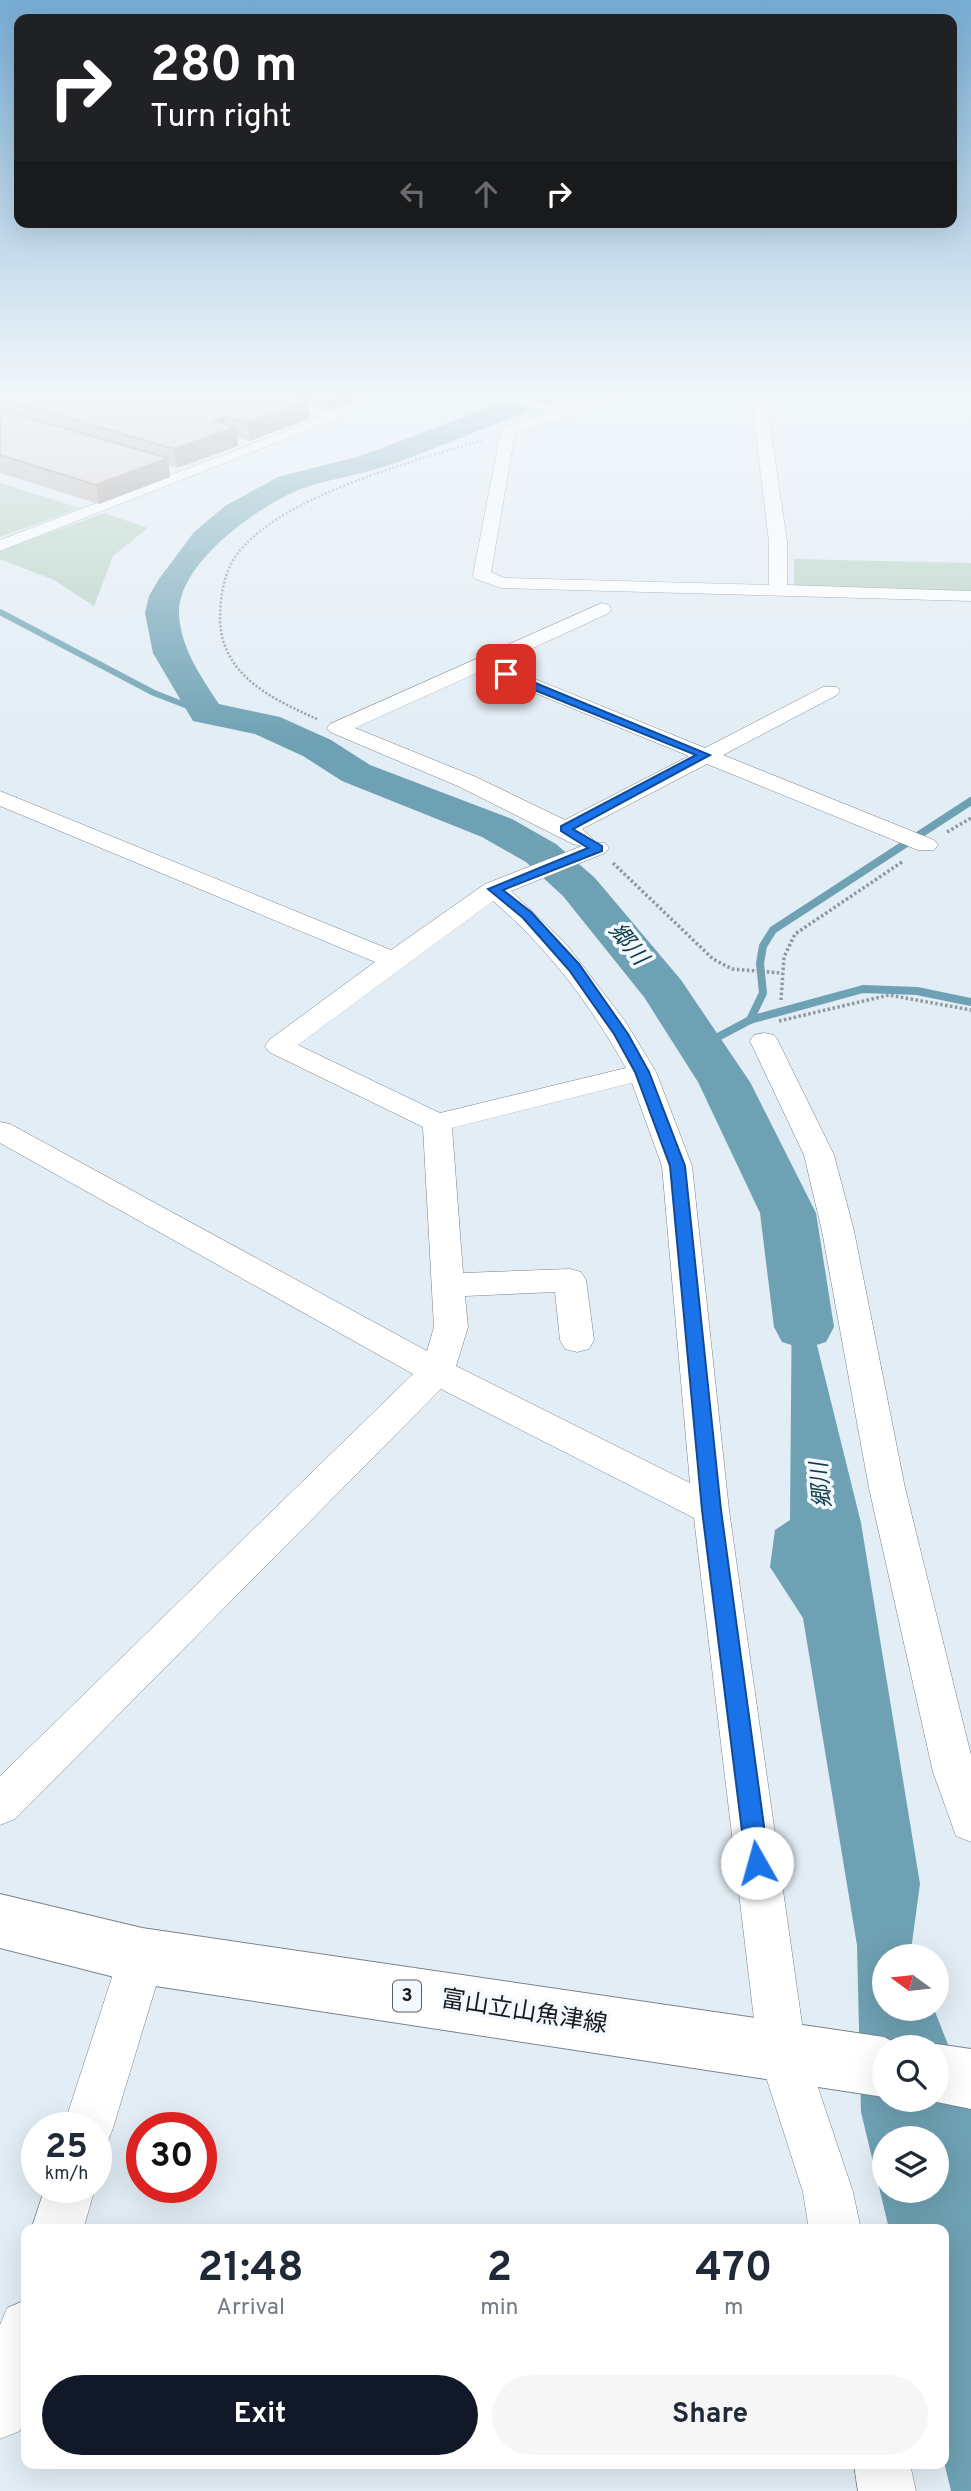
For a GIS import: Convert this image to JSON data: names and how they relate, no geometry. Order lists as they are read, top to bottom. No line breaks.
{"streets":{"main road":["3","富山立山魚津線"]},"water":["郷川"],"north":"left","page":{"turn":["280 m","Turn right"],"speed":"25 km/h","limit":"30","eta":["21:48","Arrival","2","min","470","m"],"buttons":["Exit","Share"]}}
